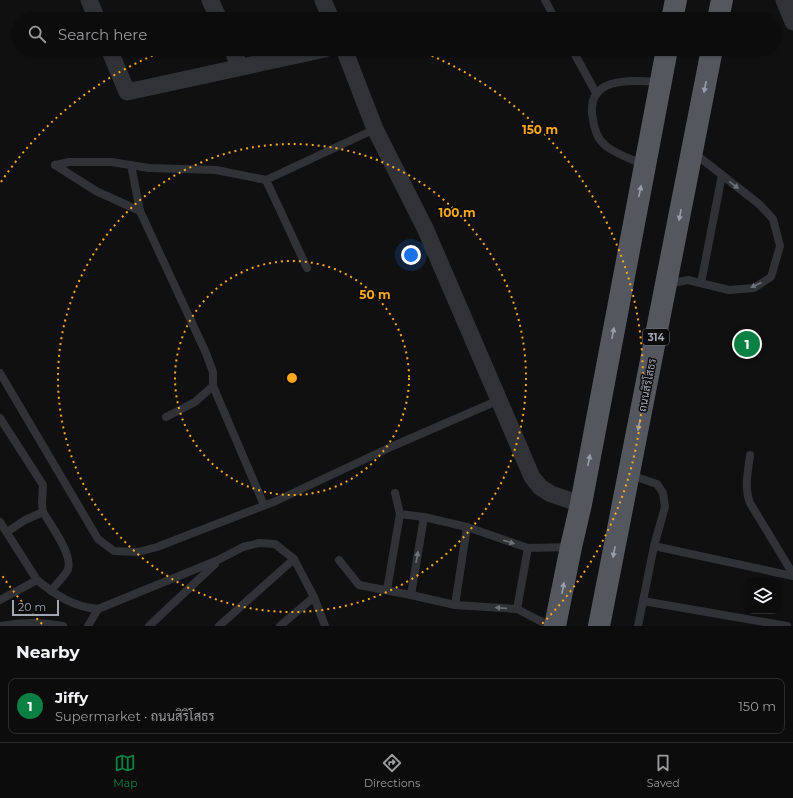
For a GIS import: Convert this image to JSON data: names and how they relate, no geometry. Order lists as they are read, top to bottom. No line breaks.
{"streets":{"highway":["314","ถนนสิริโสธร"]},"scale_bar":"20 m","page":{"search":"Search here","pins":"1","scale":"20 m","heading":"Nearby","list":[{"mark":"1","name":"Jiffy","note":"Supermarket · ถนนสิริโสธร","value":"150 m"}],"nav":["Map","Directions","Saved"]},"rings":["150 m","100 m","50 m"]}
